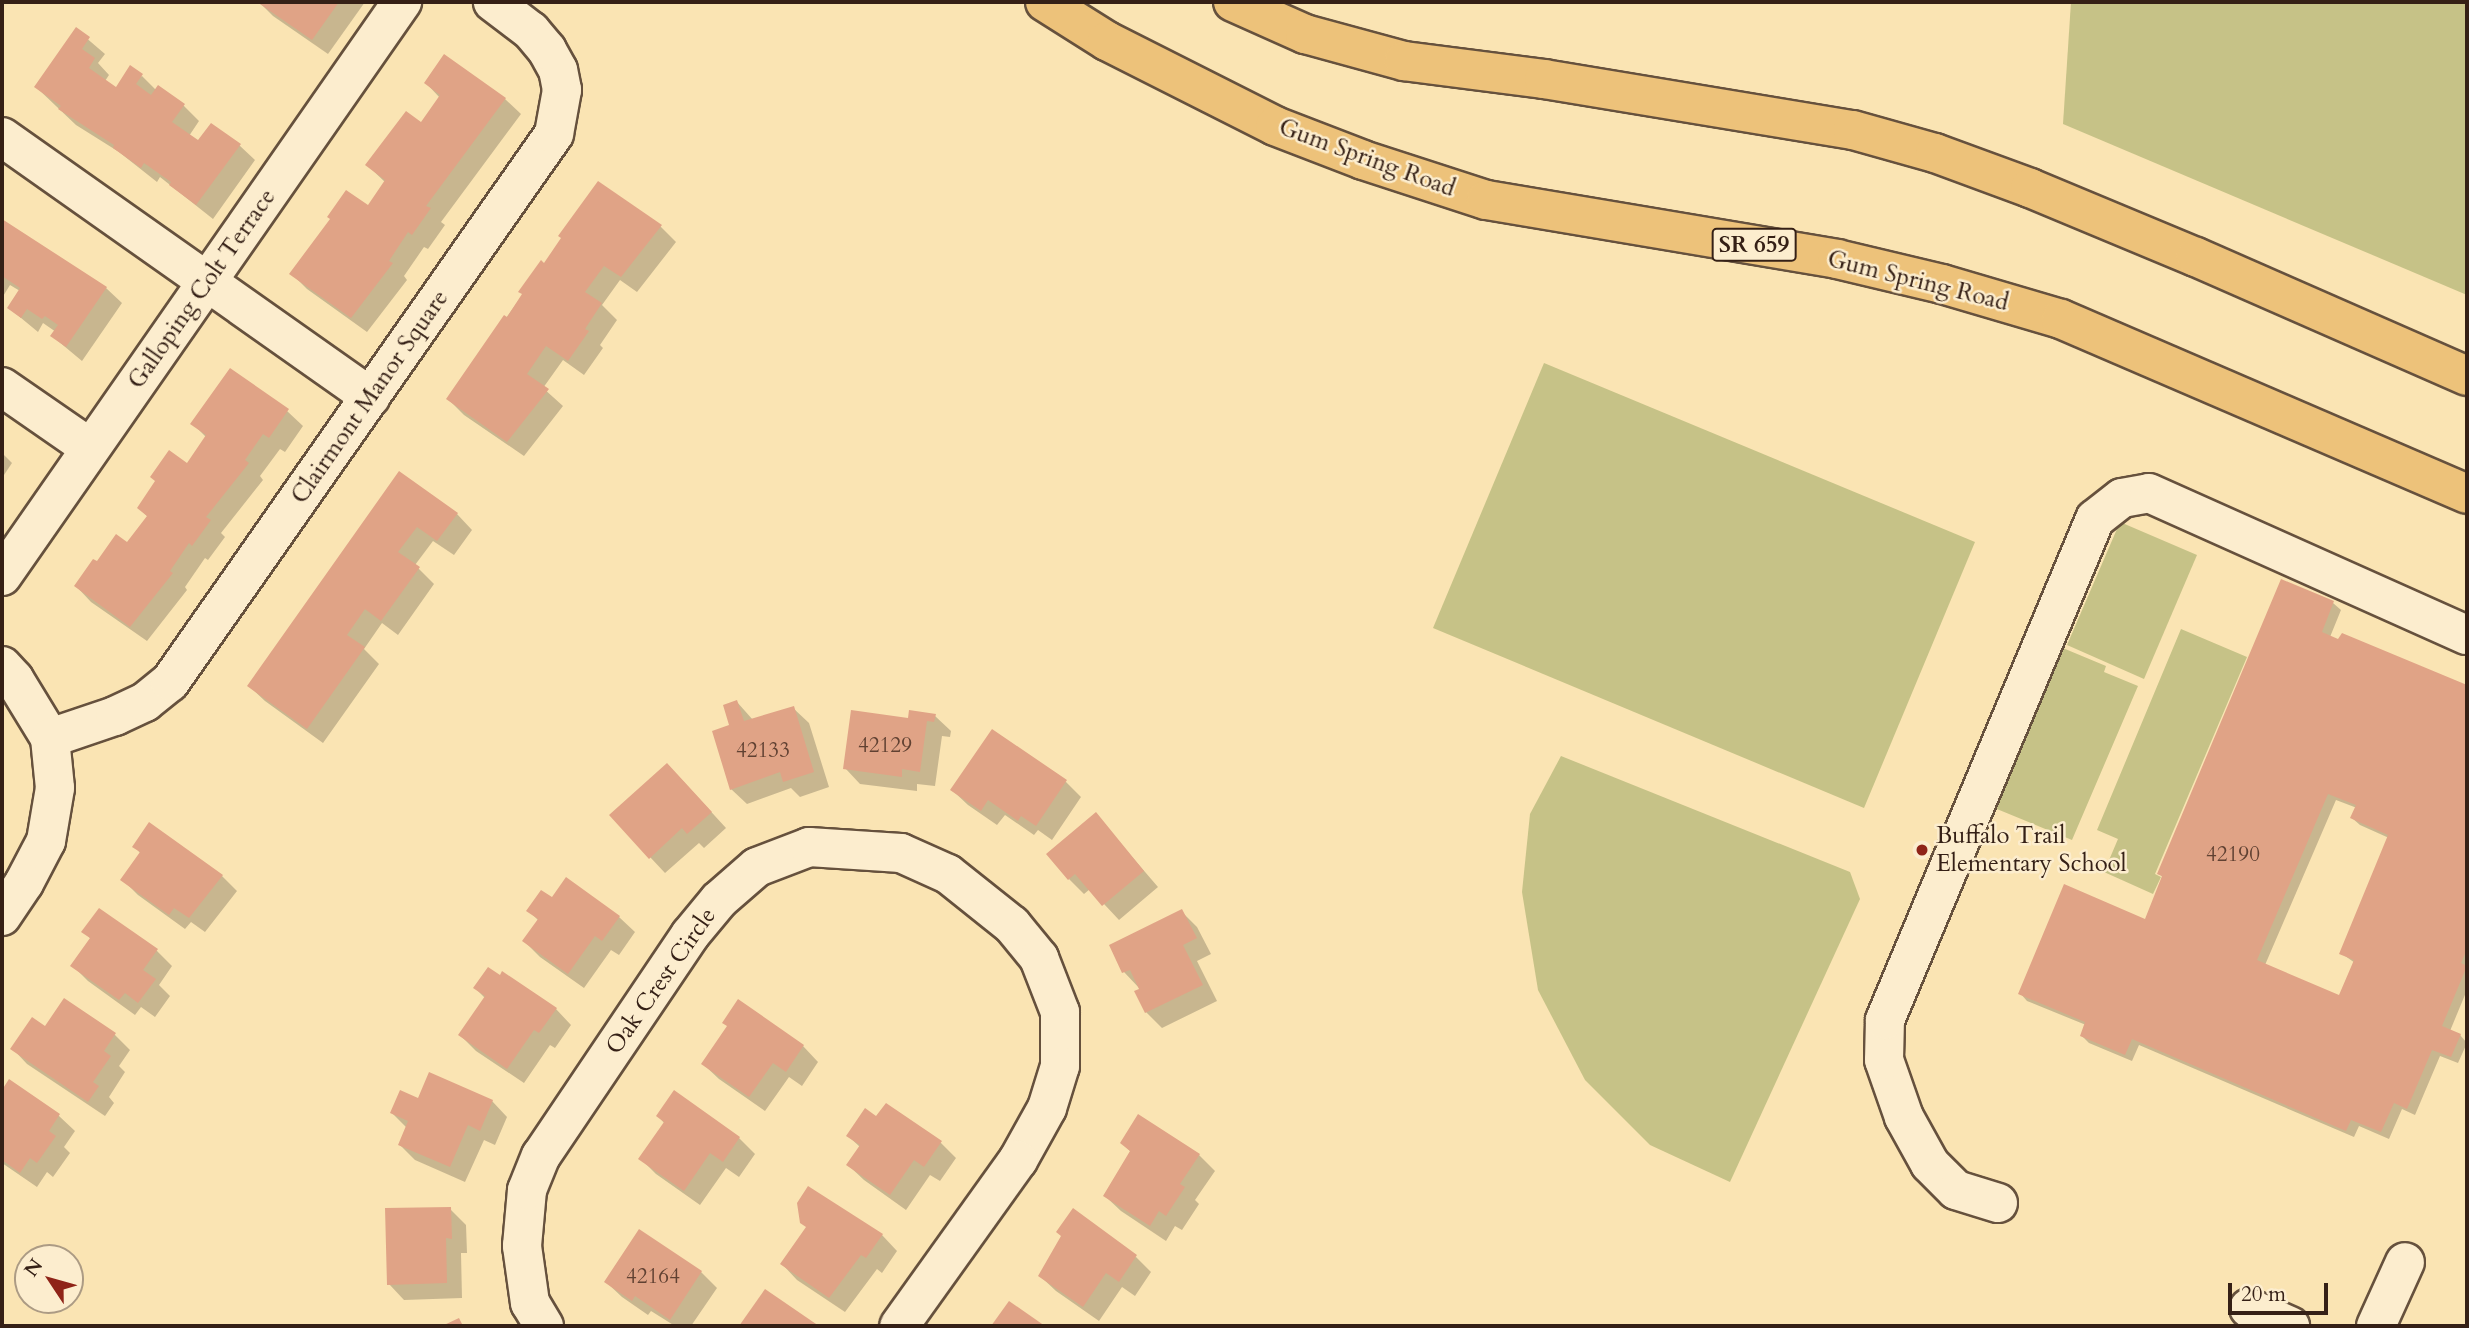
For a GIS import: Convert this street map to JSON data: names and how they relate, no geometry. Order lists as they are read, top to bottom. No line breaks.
{"streets":{"main road":["Gum Spring Road","SR 659"],"street":["Galloping Colt Terrace","Clairmont Manor Square","Oak Crest Circle"]},"places":["Buffalo Trail Elementary School"],"house_numbers":["42129","42133","42190","42164"],"scale_bar":"20 m","north":"top left"}
